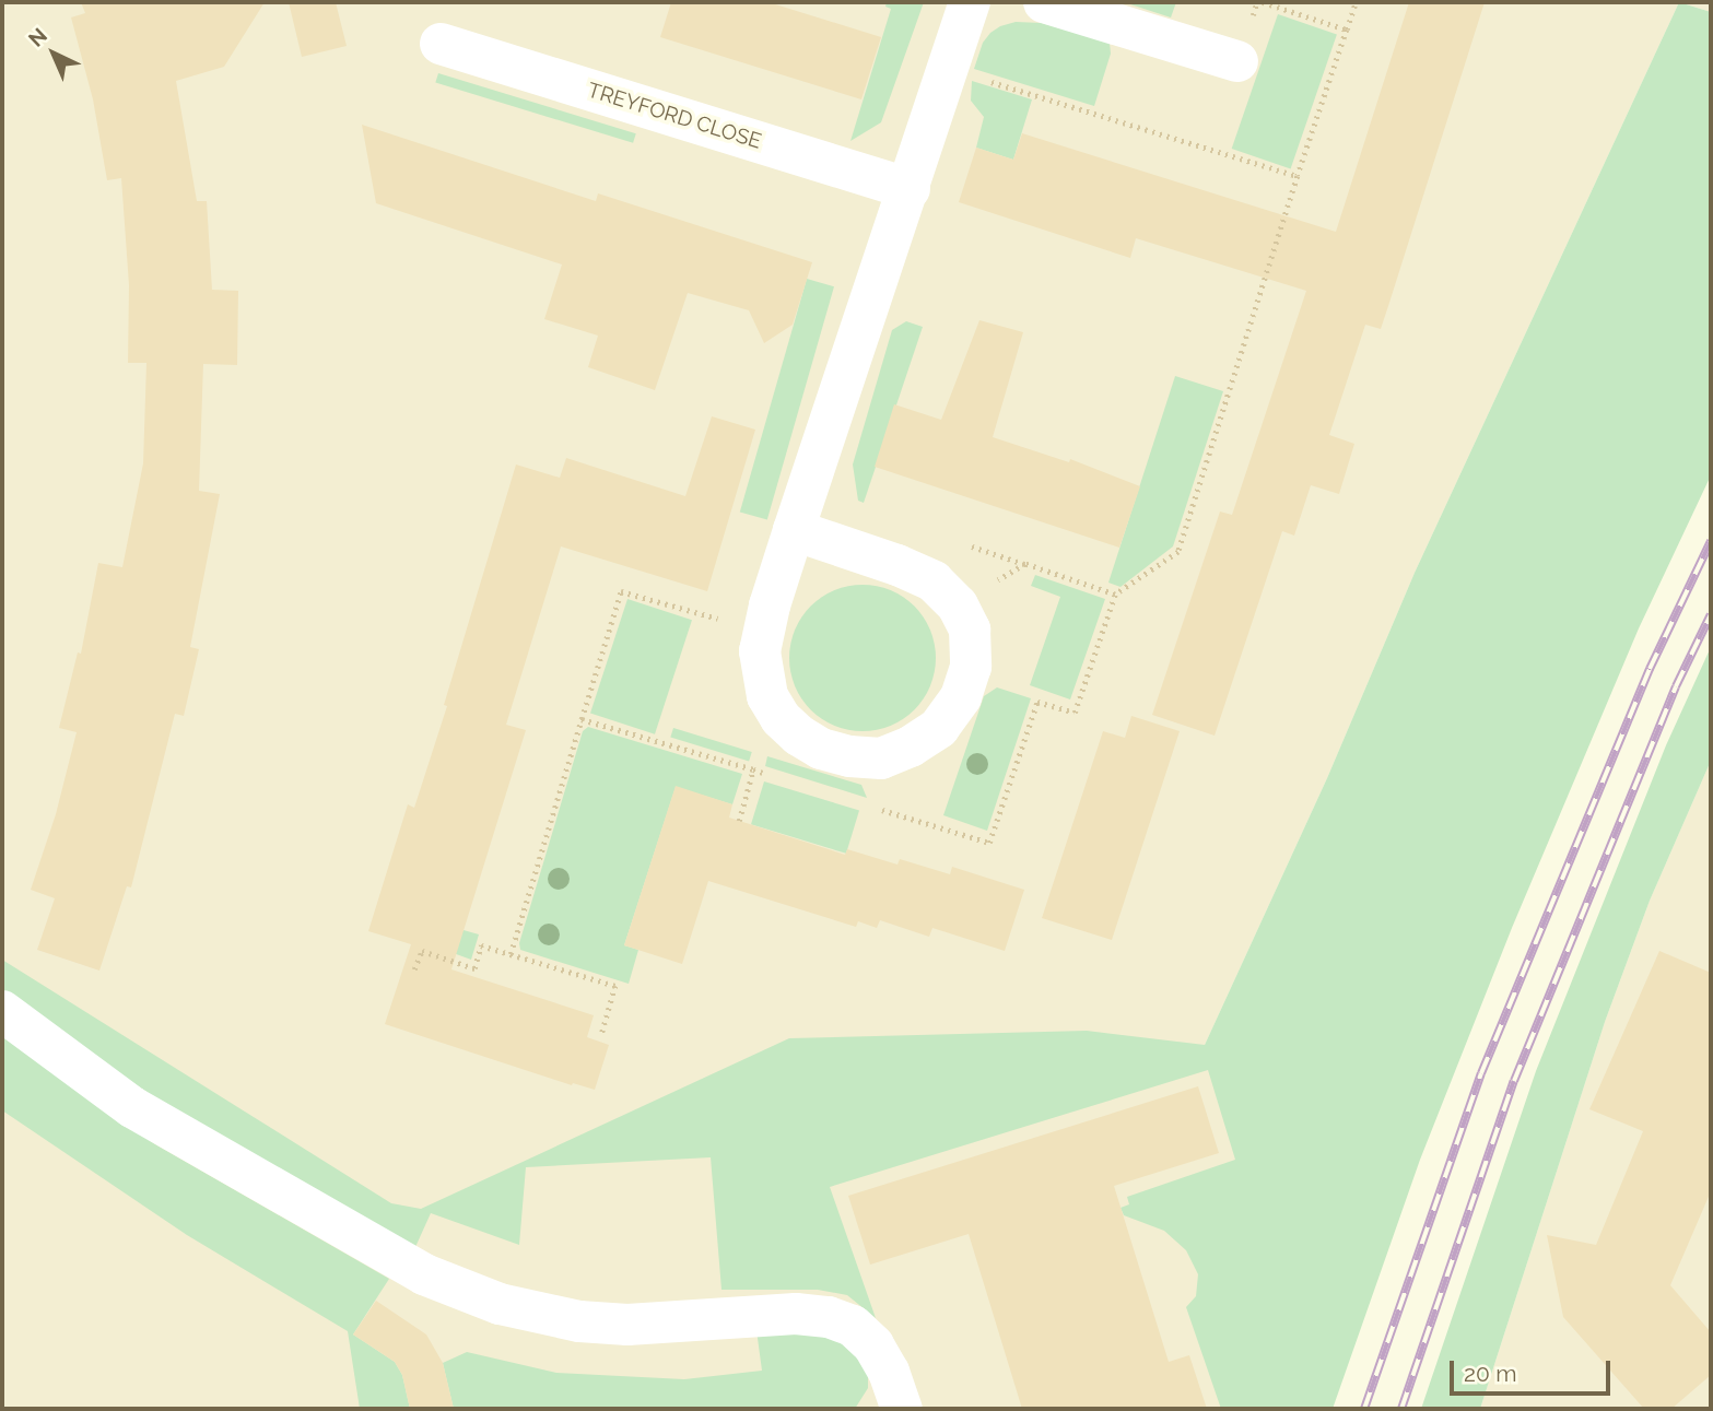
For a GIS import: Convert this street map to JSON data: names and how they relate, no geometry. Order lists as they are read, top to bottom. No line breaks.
{"streets":{"street":["TREYFORD CLOSE"]},"scale_bar":"20 m","north":"top left"}
